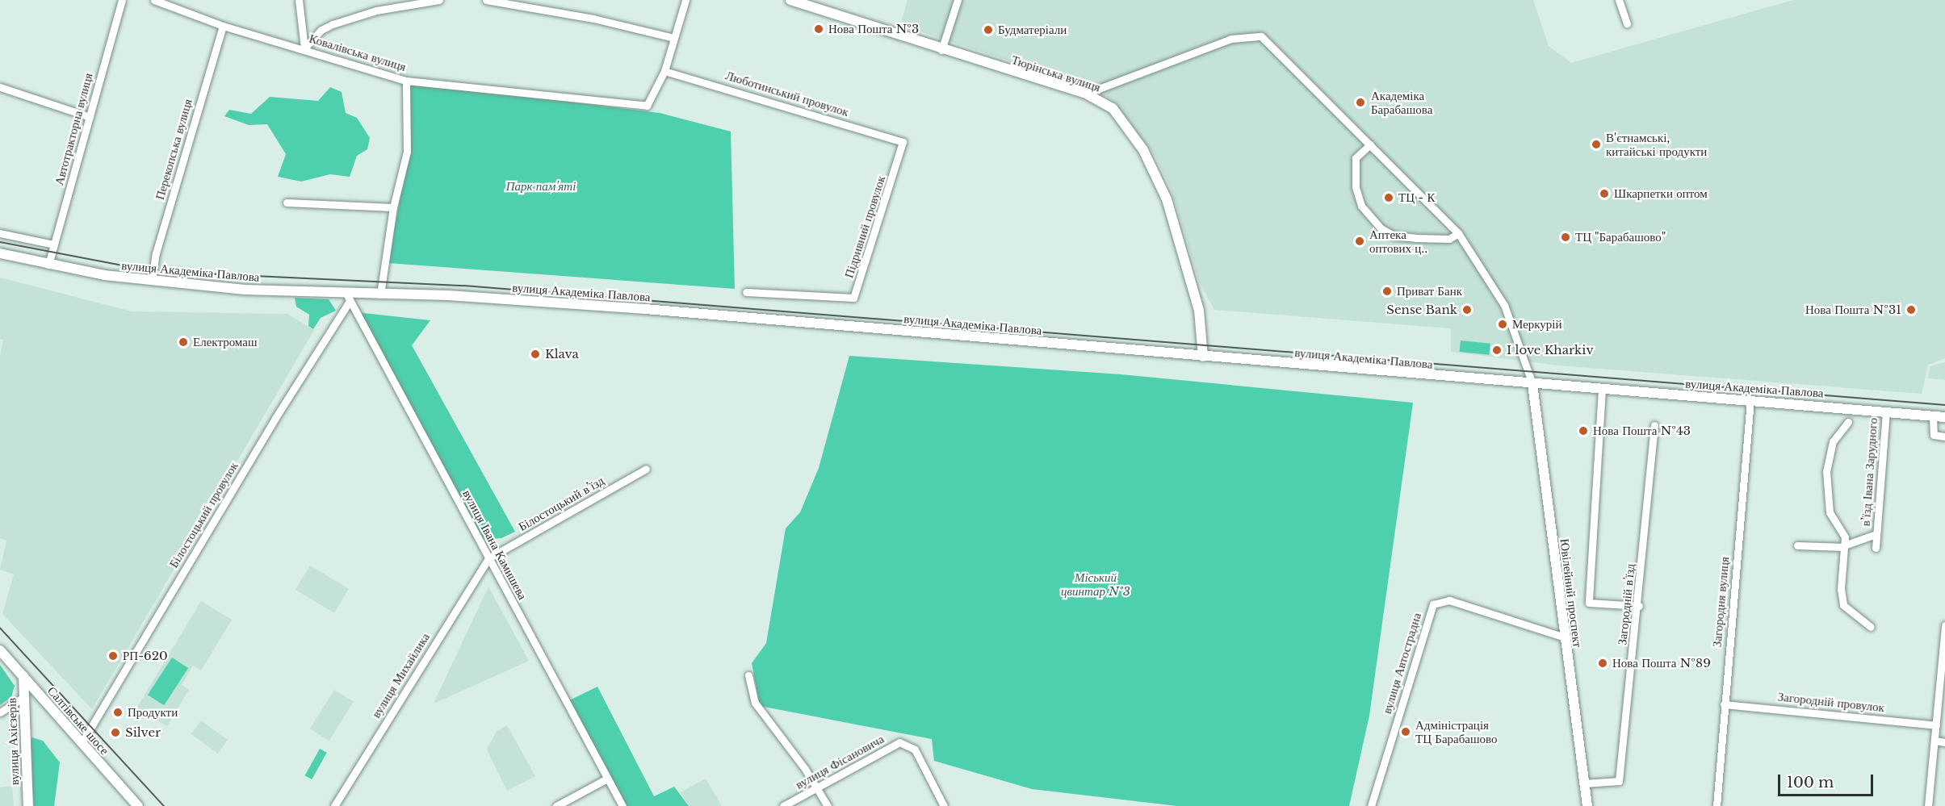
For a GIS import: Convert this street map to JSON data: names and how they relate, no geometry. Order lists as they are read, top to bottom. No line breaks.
{"streets":{"main road":["Тюрінська вулиця","вулиця Академіка Павлова","Ювілейний проспект","Салтівське шосе","вулиця Ахієзерів"],"street":["Ковалівська вулиця","Люботинський провулок","Автотракторна вулиця","Перекопська вулиця","Підривний провулок","в’їзд Івана Зарудного","Білостоцький в’їзд","Білостоцький провулок","вулиця Івана Камишева","Загородня вулиця","Загородній вʼїзд","вулиця Автострадна","вулиця Михайлика","Загородній провулок","вулиця Фісановича"]},"crossings":[["Ковалівська вулиця","Люботинський провулок"],["Ковалівська вулиця","Перекопська вулиця"],["Тюрінська вулиця","вулиця Академіка Павлова"],["Люботинський провулок","Підривний провулок"],["Автотракторна вулиця","вулиця Академіка Павлова"],["Перекопська вулиця","вулиця Академіка Павлова"],["вулиця Академіка Павлова","в’їзд Івана Зарудного"],["вулиця Академіка Павлова","Білостоцький провулок"],["вулиця Академіка Павлова","вулиця Івана Камишева"],["вулиця Академіка Павлова","Ювілейний проспект"],["вулиця Академіка Павлова","Загородня вулиця"],["Білостоцький в’їзд","вулиця Івана Камишева"],["Білостоцький в’їзд","вулиця Михайлика"],["Білостоцький провулок","вулиця Івана Камишева"],["Білостоцький провулок","Салтівське шосе"],["вулиця Івана Камишева","вулиця Михайлика"],["Ювілейний проспект","Загородній вʼїзд"],["Ювілейний проспект","вулиця Автострадна"],["Загородня вулиця","Загородній провулок"],["Салтівське шосе","вулиця Ахієзерів"]],"parks":["Парк пам'яті","Міський цвинтар №3"],"places":["Нова Пошта №3","Будматеріали","Академіка Барабашова","В'єтнамські, китайські продукти","Шкарпетки оптом","ТЦ - К","ТЦ \"Барабашово\"","Аптека оптових ц‥","Приват Банк","Sense Bank","Нова Пошта №31","Меркурій","Електромаш","I love Kharkiv","Klava","Нова Пошта №43","РП-620","Нова Пошта №89","Продукти","Адміністрація ТЦ Барабашово","Silver"],"scale_bar":"100 m"}
